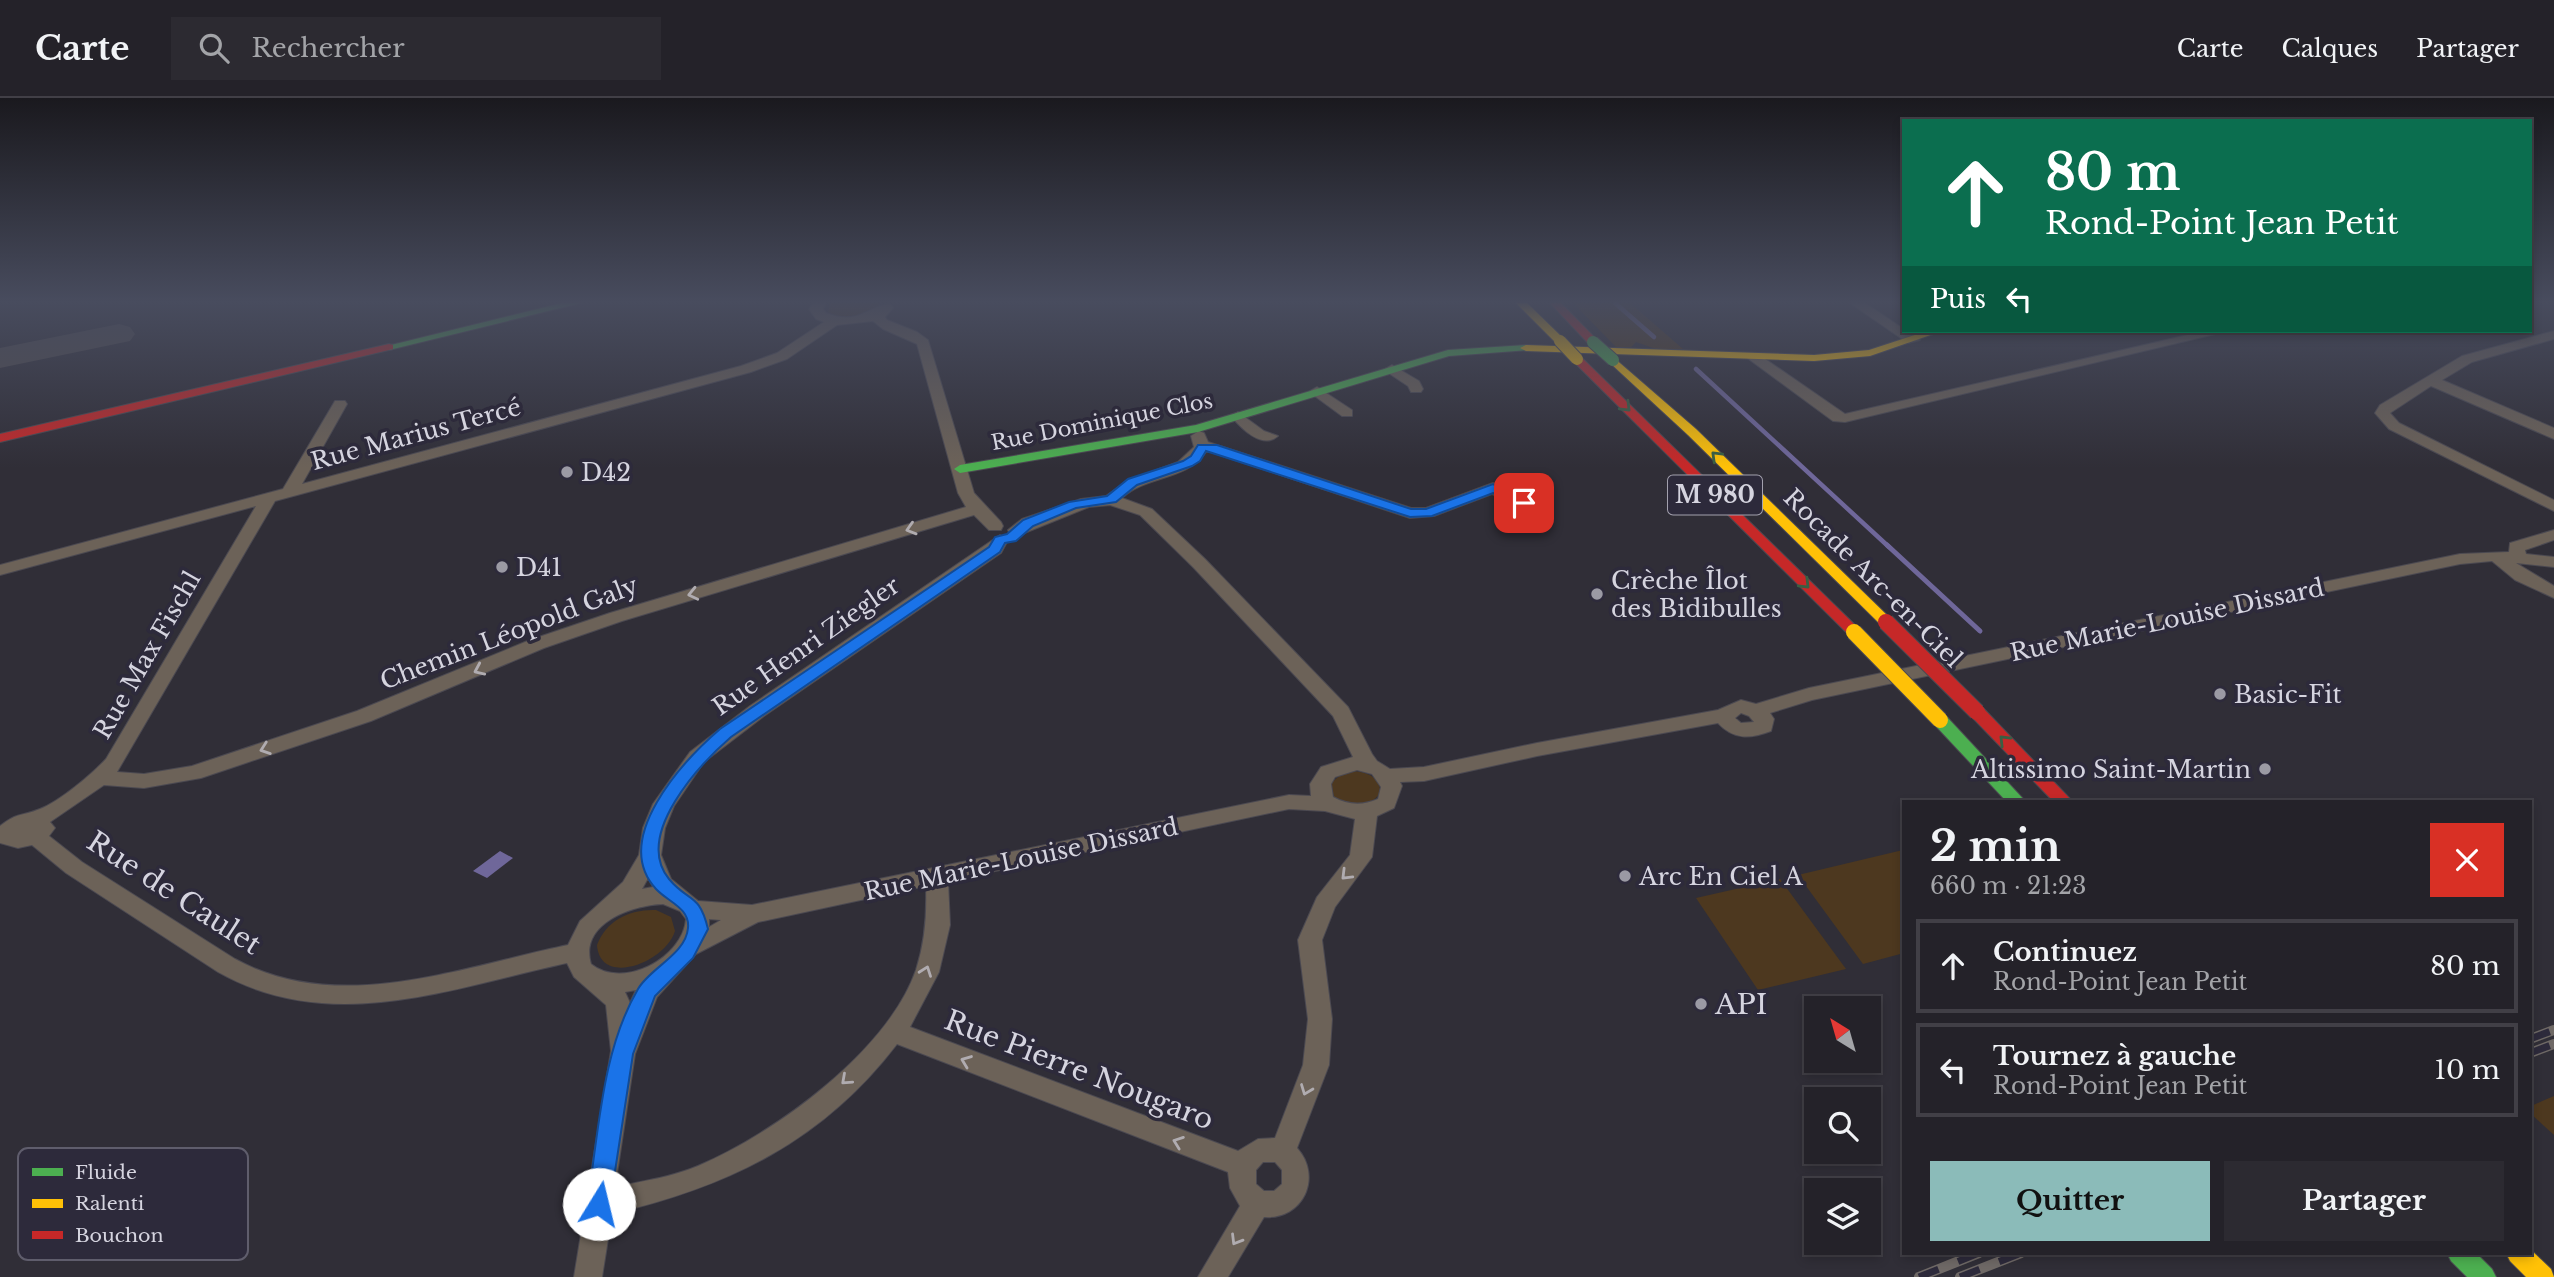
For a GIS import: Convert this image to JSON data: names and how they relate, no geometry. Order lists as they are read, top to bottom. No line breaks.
{"streets":{"main road":["Rue Dominique Clos","M 980","Rocade Arc-en-Ciel"],"street":["Rue Marius Tercé","Rue Marie-Louise Dissard","Chemin Léopold Galy","Rue Henri Ziegler","Rue Max Fischl","Rue de Caulet","Rue Pierre Nougaro"]},"crossings":[["Rue Marius Tercé","Rue Max Fischl"],["Rue Marie-Louise Dissard","Rue Henri Ziegler"],["Rue Marie-Louise Dissard","Rue de Caulet"],["Chemin Léopold Galy","Rue Max Fischl"],["Rue Henri Ziegler","Rue de Caulet"],["Rue Max Fischl","Rue de Caulet"]],"one_way":["Chemin Léopold Galy","Rue Pierre Nougaro"],"places":["D42","D41","Crèche Îlot des Bidibulles","Basic-Fit","Altissimo Saint-Martin","Arc En Ciel A","API"],"legend":["Fluide","Ralenti","Bouchon"],"north":"top left","page":{"header":"Carte","search":"Rechercher","nav":["Carte","Calques","Partager"],"turn":["80 m","Rond-Point Jean Petit"],"then":"Puis","heading":["2 min","660 m · 21:23"],"list":[{"name":"Continuez","note":"Rond-Point Jean Petit","value":"80 m"},{"name":"Tournez à gauche","note":"Rond-Point Jean Petit","value":"10 m"}],"buttons":["Quitter","Partager"]}}
